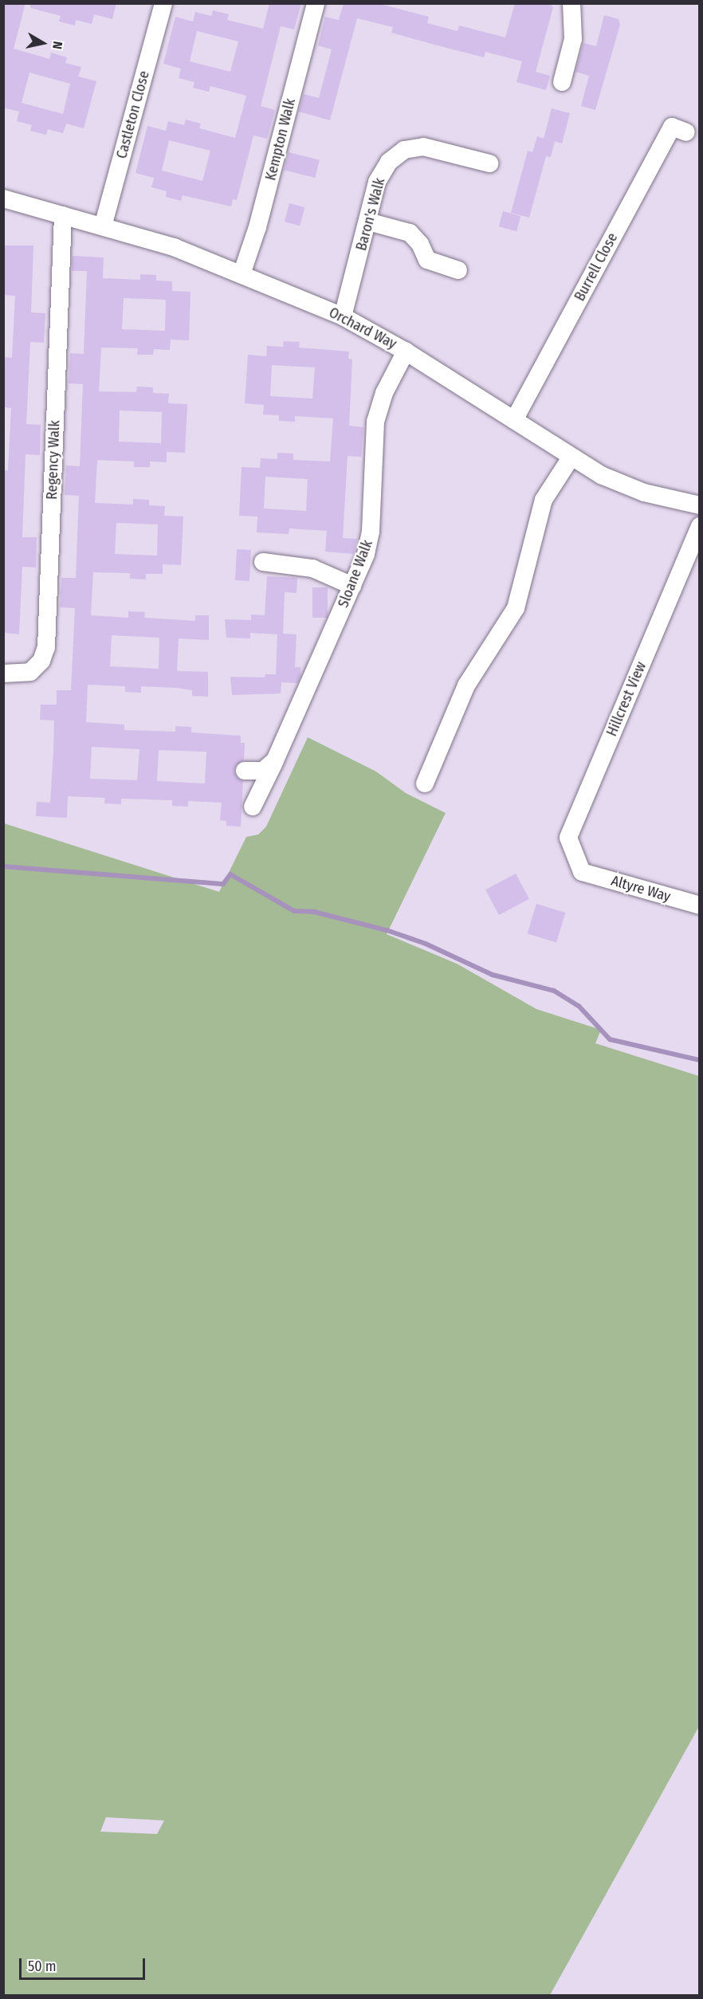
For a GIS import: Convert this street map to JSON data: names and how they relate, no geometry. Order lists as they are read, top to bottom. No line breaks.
{"streets":{"street":["Castleton Close","Kempton Walk","Baron's Walk","Burrell Close","Orchard Way","Regency Walk","Sloane Walk","Hillcrest View","Altyre Way"]},"crossings":[["Castleton Close","Orchard Way"],["Kempton Walk","Orchard Way"],["Baron's Walk","Orchard Way"],["Burrell Close","Orchard Way"],["Orchard Way","Regency Walk"],["Orchard Way","Sloane Walk"],["Hillcrest View","Altyre Way"]],"scale_bar":"50 m","north":"right"}
